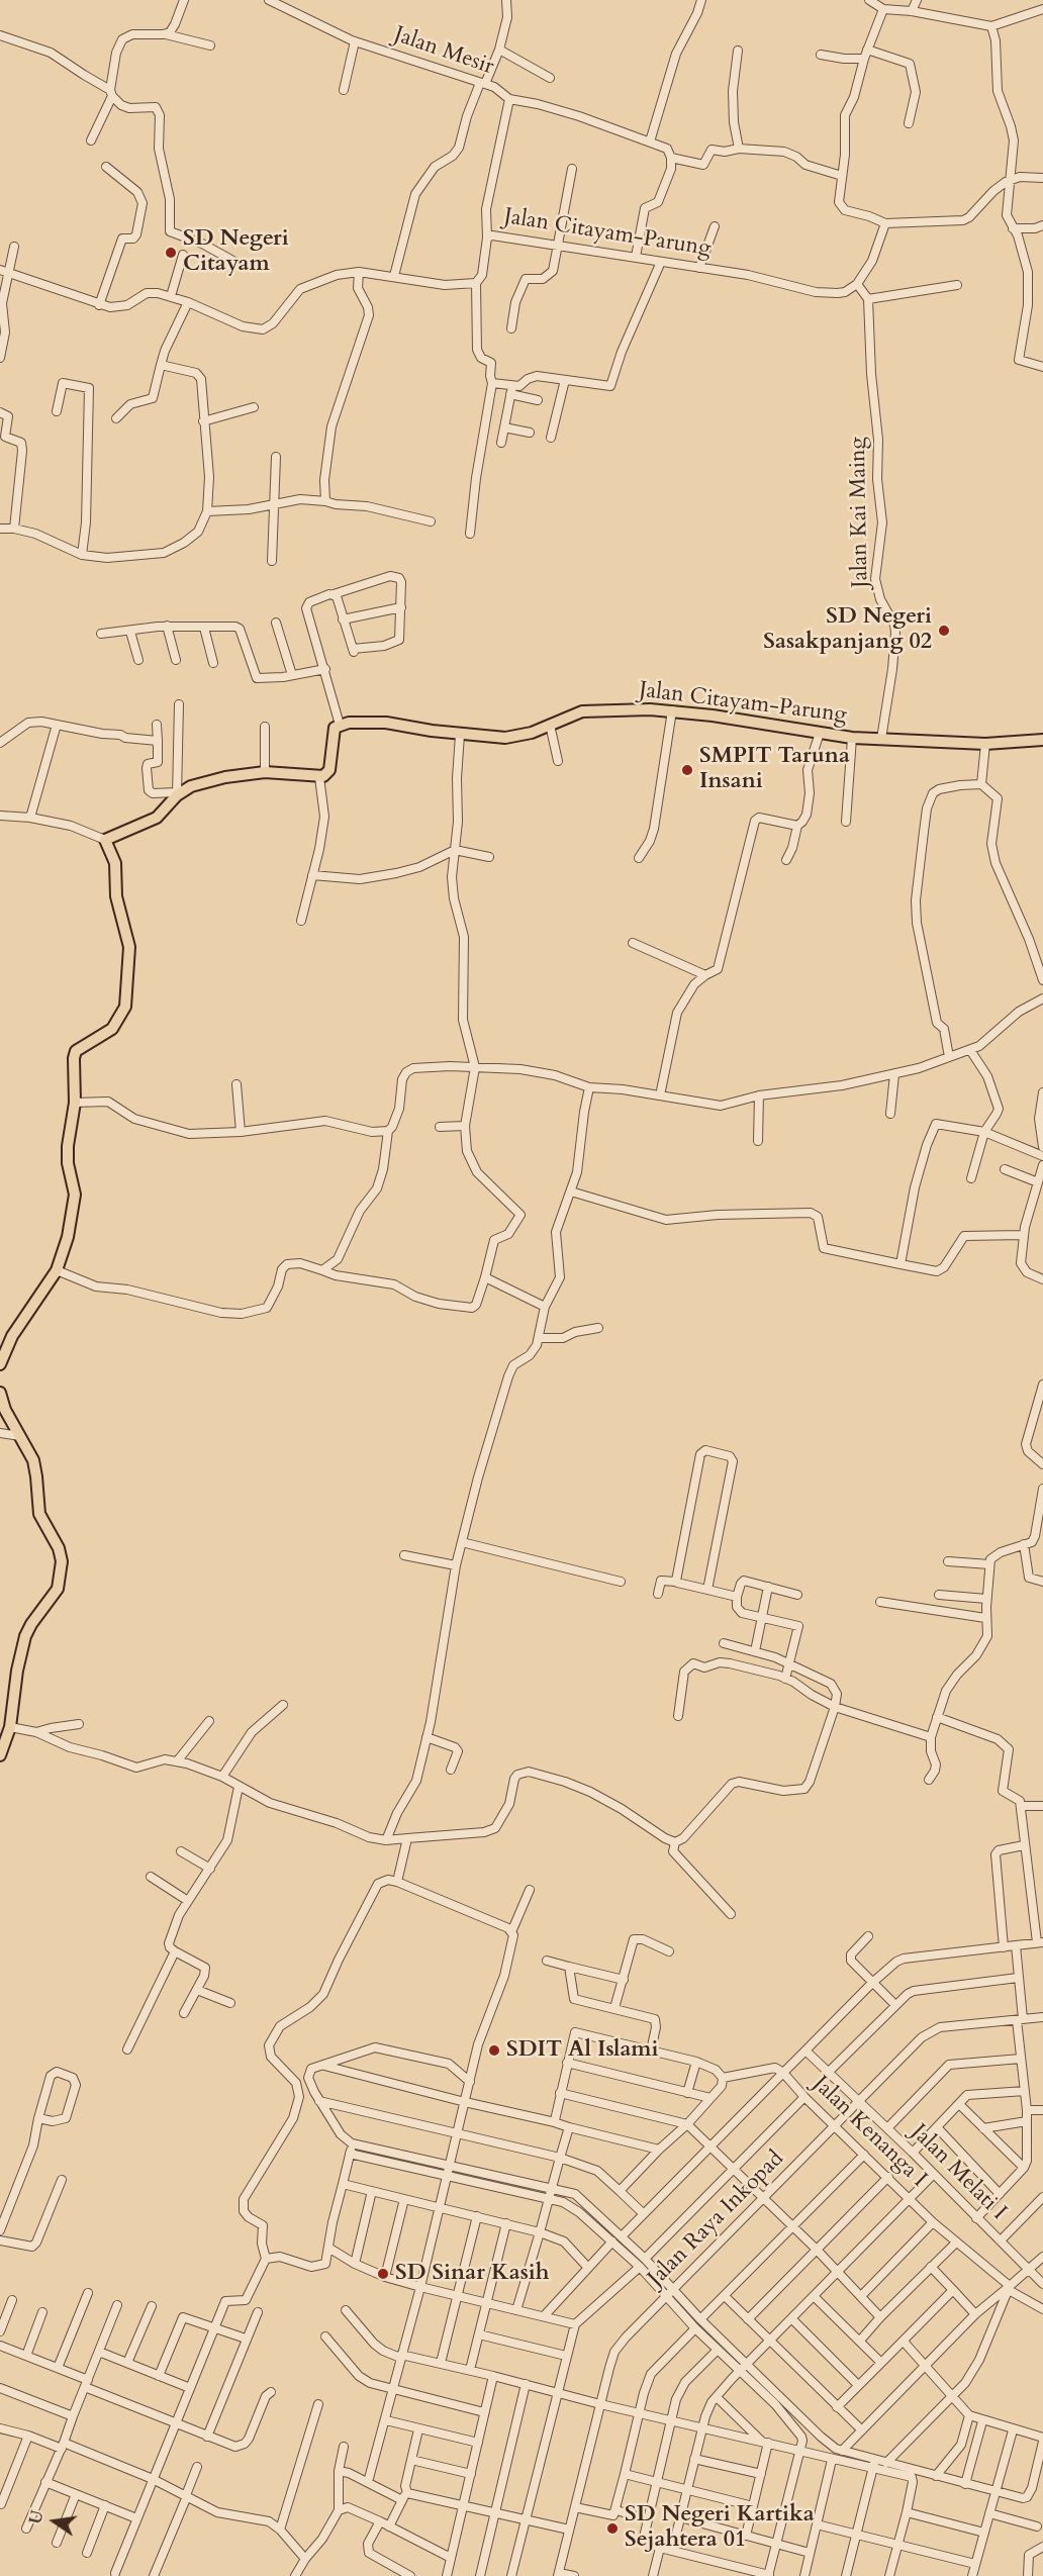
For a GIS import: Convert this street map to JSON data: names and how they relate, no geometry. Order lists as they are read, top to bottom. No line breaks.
{"streets":{"main road":["Jalan Citayam-Parung"],"street":["Jalan Mesir","Jalan Kai Maing","Jalan Kenanga I","Jalan Melati I","Jalan Raya Inkopad"]},"crossings":[["Jalan Mesir","Jalan Citayam-Parung"],["Jalan Citayam-Parung","Jalan Kai Maing"],["Jalan Kenanga I","Jalan Raya Inkopad"],["Jalan Melati I","Jalan Raya Inkopad"]],"places":["SD Negeri Citayam","SD Negeri Sasakpanjang 02","SMPIT Taruna Insani","SDIT Al Islami","SD Sinar Kasih","SD Negeri Kartika Sejahtera 01"],"north":"left"}
